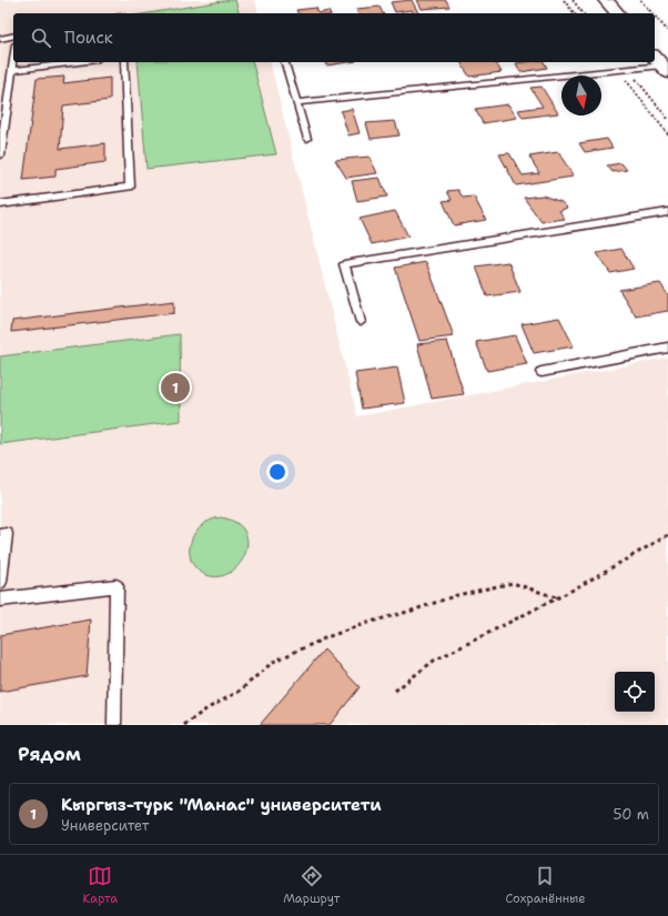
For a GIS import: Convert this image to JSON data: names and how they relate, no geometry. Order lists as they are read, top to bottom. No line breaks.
{"north":"bottom","page":{"search":"Поиск","pins":"1","heading":"Рядом","list":[{"mark":"1","name":"Кыргыз-түрк \"Манас\" университети","note":"Университет","value":"50 m"}],"nav":["Карта","Маршрут","Сохранённые"]}}
